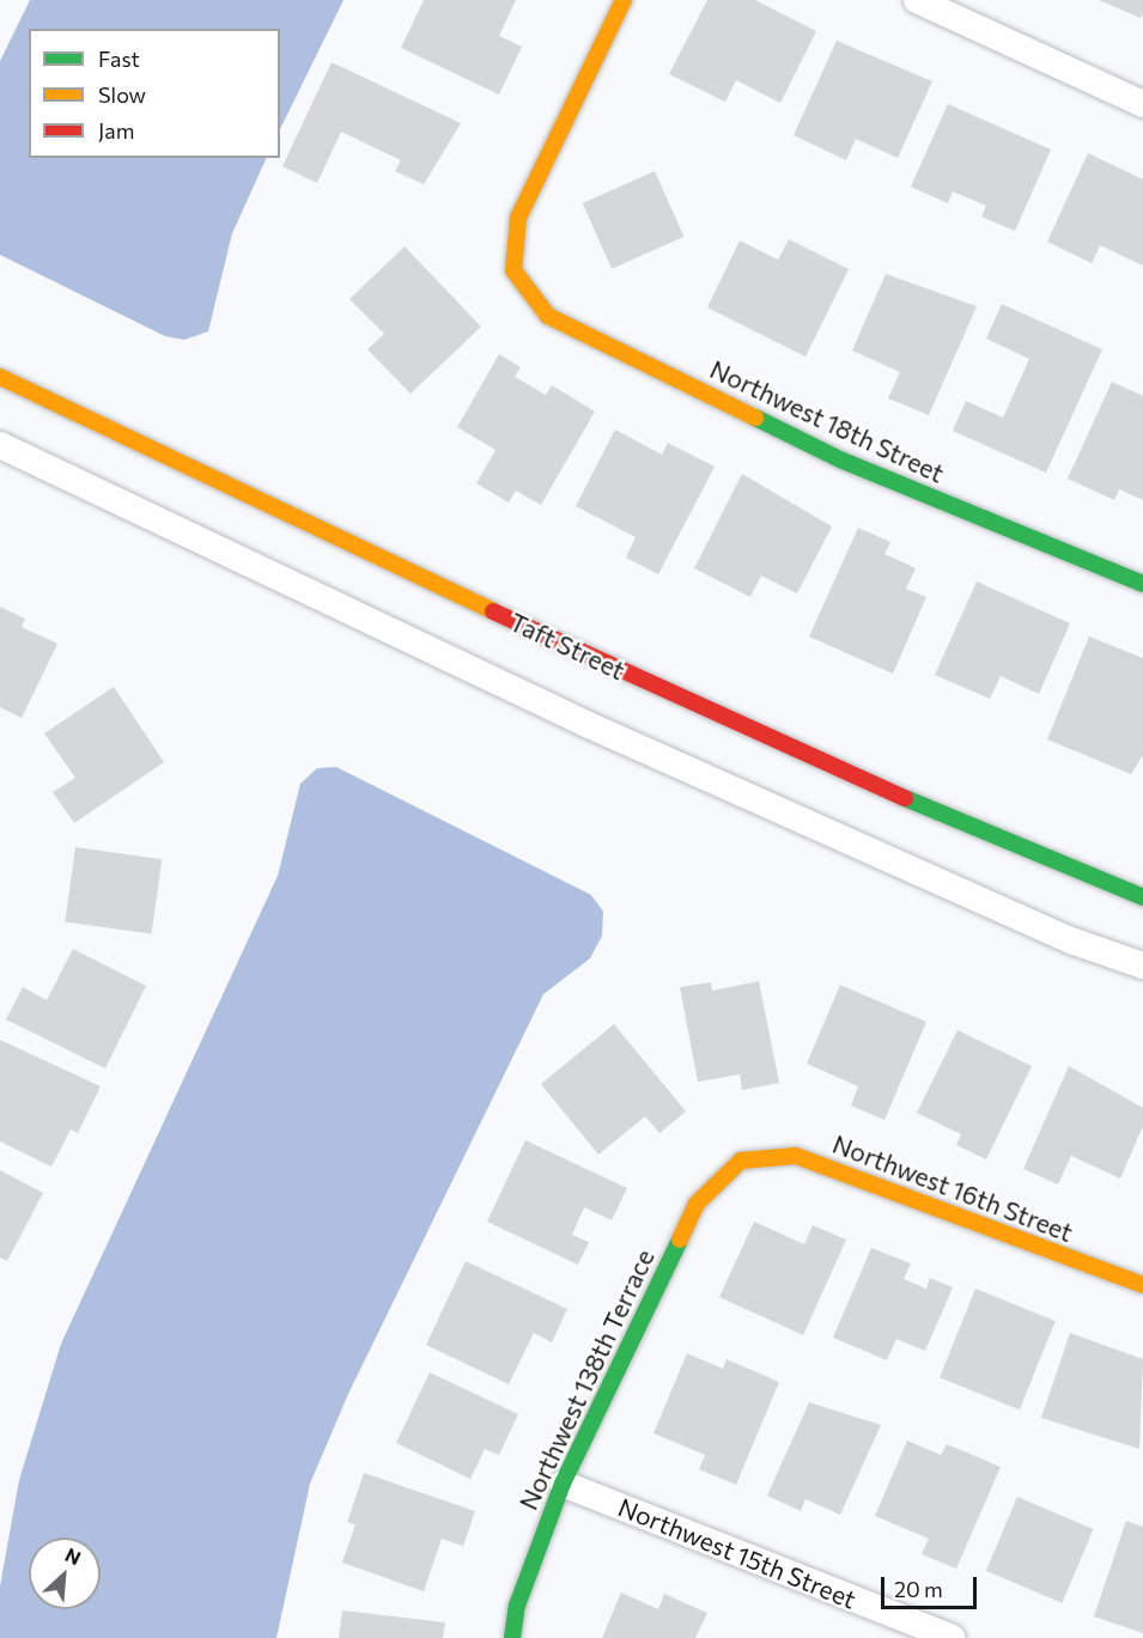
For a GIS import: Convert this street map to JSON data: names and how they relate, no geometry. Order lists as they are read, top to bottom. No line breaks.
{"streets":{"street":["Northwest 18th Street","Taft Street","Northwest 16th Street","Northwest 138th Terrace","Northwest 15th Street"]},"crossings":[["Northwest 16th Street","Northwest 138th Terrace"],["Northwest 138th Terrace","Northwest 15th Street"]],"legend":["Fast","Slow","Jam"],"scale_bar":"20 m","north":"top right"}
